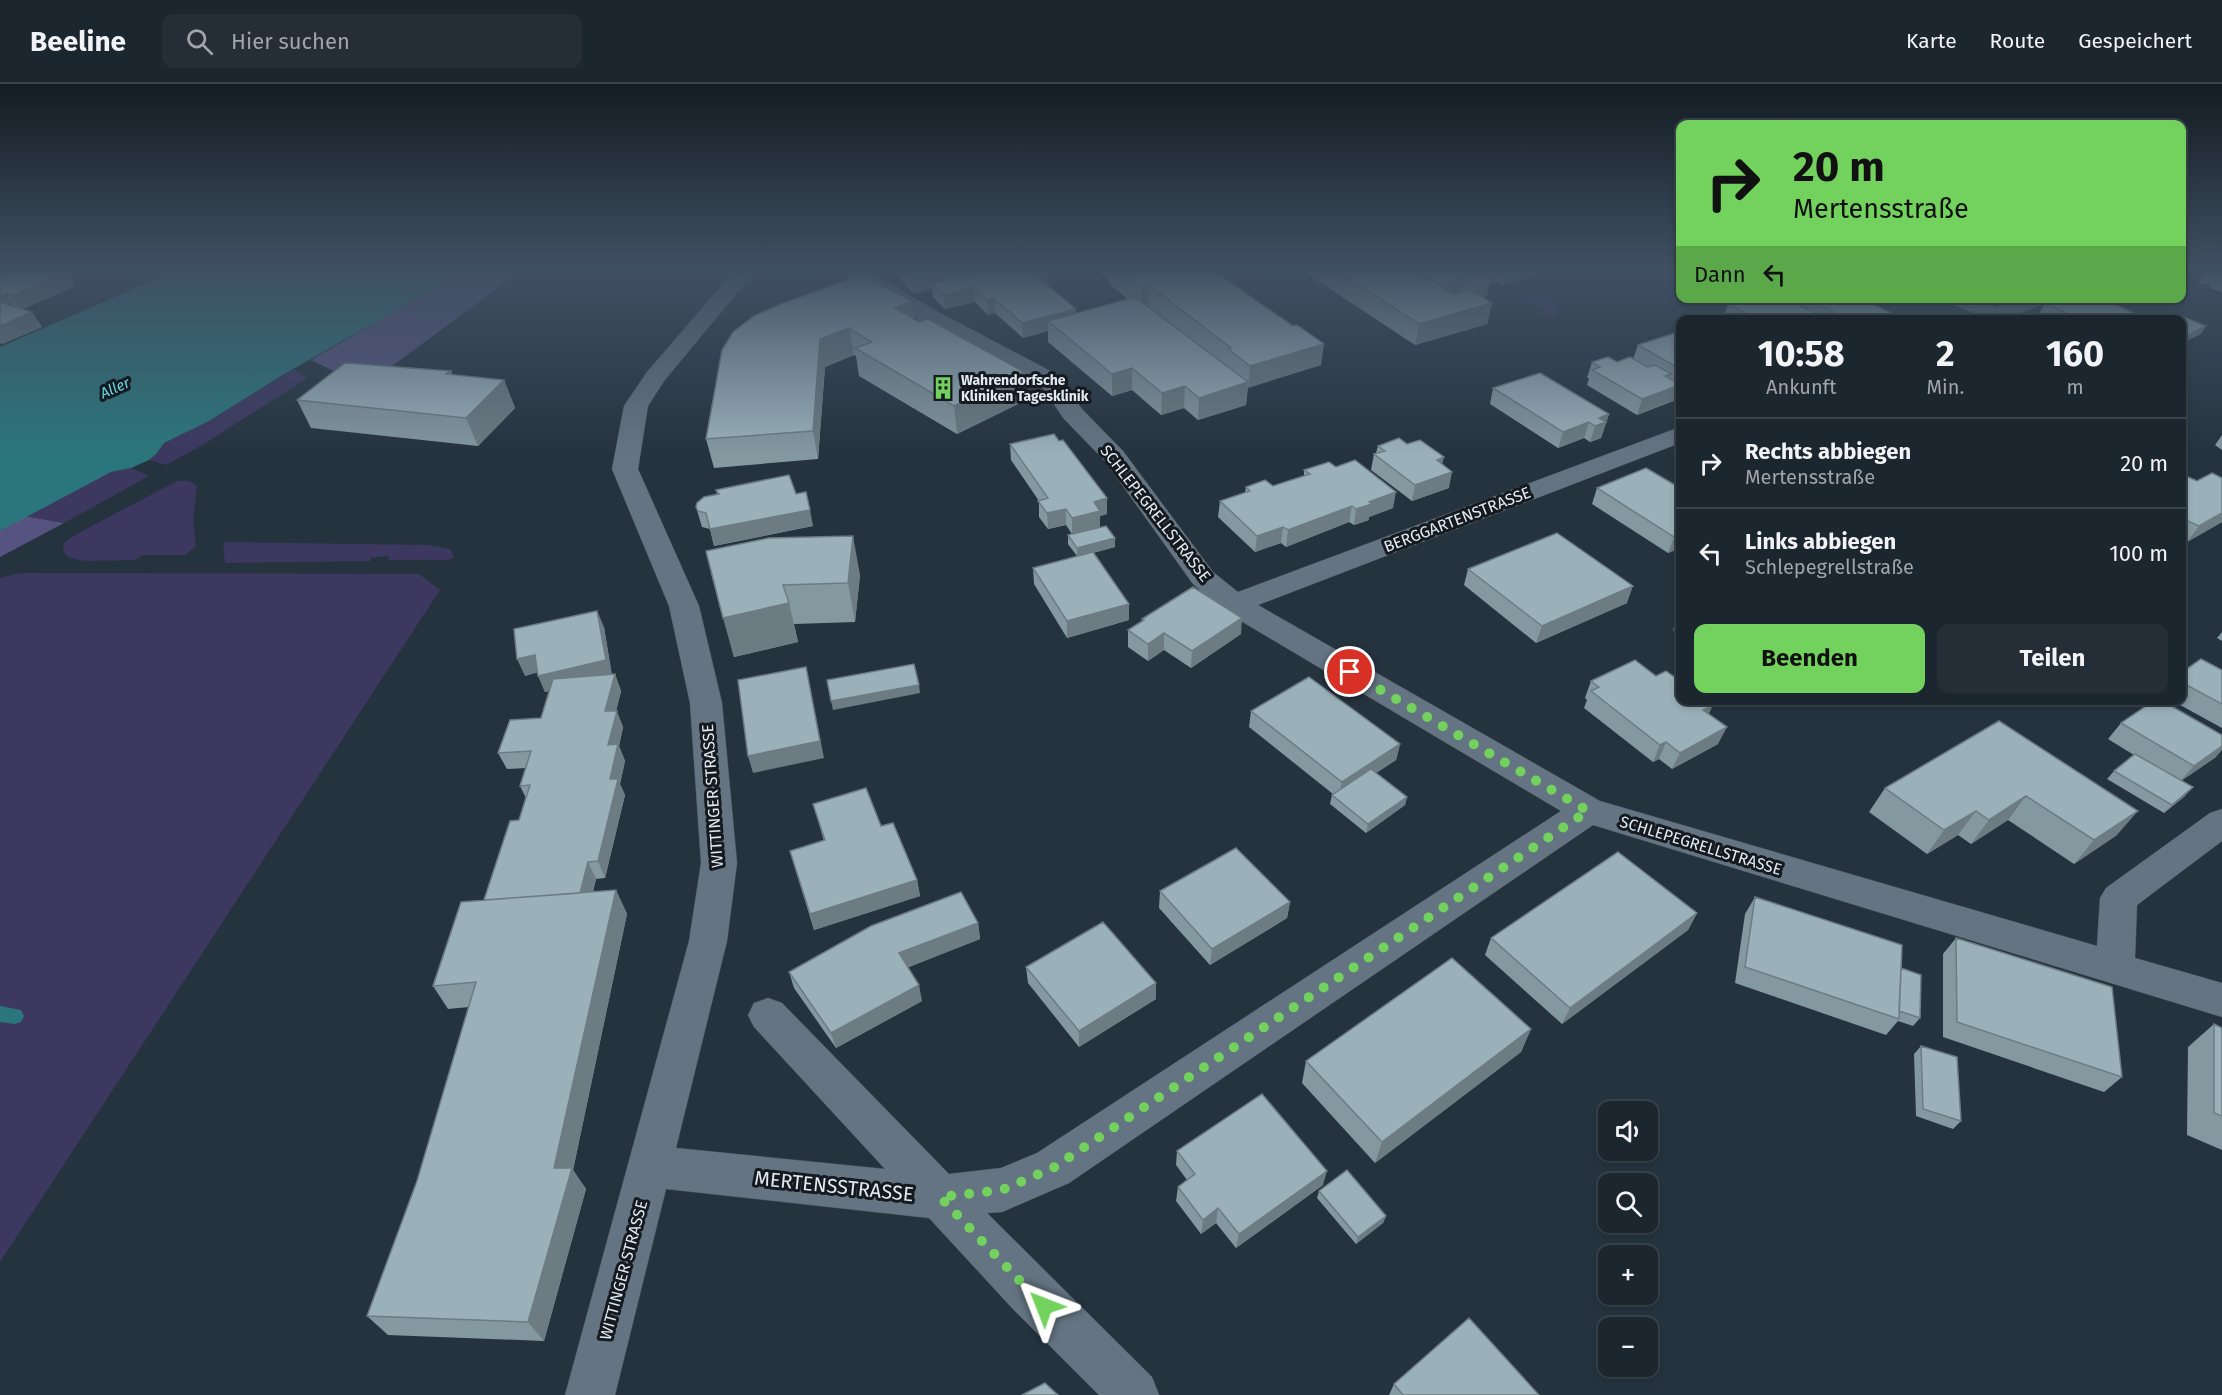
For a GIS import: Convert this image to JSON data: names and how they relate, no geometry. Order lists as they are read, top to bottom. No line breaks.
{"streets":{"street":["SCHLEPEGRELLSTRASSE","BERGGARTENSTRASSE","WITTINGER STRASSE","MERTENSSTRASSE"]},"crossings":[["SCHLEPEGRELLSTRASSE","BERGGARTENSTRASSE"],["SCHLEPEGRELLSTRASSE","MERTENSSTRASSE"],["WITTINGER STRASSE","MERTENSSTRASSE"]],"water":["Aller"],"places":{"building":["Wahrendorfsche Kliniken Tagesklinik"]},"page":{"header":"Beeline","search":"Hier suchen","nav":["Karte","Route","Gespeichert"],"turn":["20 m","Mertensstraße"],"then":"Dann","eta":["10:58","Ankunft","2","Min.","160","m"],"list":[{"name":"Rechts abbiegen","note":"Mertensstraße","value":"20 m"},{"name":"Links abbiegen","note":"Schlepegrellstraße","value":"100 m"}],"buttons":["Beenden","Teilen"],"map_buttons":["+","−"]}}
